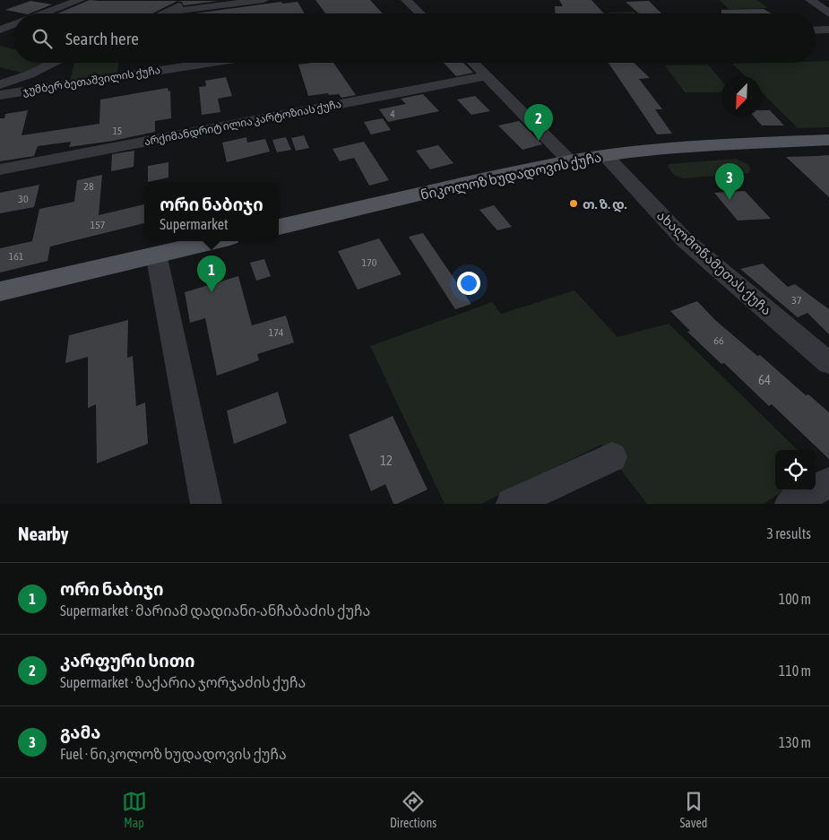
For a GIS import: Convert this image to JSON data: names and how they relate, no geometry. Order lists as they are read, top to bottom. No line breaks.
{"streets":{"main road":["ნიკოლოზ ხუდადოვის ქუჩა"],"street":["ჯუმბერ ბეთაშვილის ქუჩა","არქიმანდრიტ ილია კარტოზიას ქუჩა","ახალმოწამეთას ქუჩა"]},"crossings":[["ნიკოლოზ ხუდადოვის ქუჩა","ახალმოწამეთას ქუჩა"]],"places":["თ. ზ. დ."],"house_numbers":["4","15","28","30","157","161","170","37","174","66","64","12"],"north":"bottom left","page":{"search":"Search here","pins":["2","3","1"],"popup":["ორი ნაბიჯი","Supermarket"],"heading":["Nearby","3 results"],"list":[{"mark":"1","name":"ორი ნაბიჯი","note":"Supermarket · მარიამ დადიანი-ანჩაბაძის ქუჩა","value":"100 m"},{"mark":"2","name":"კარფური სითი","note":"Supermarket · ზაქარია ჯორჯაძის ქუჩა","value":"110 m"},{"mark":"3","name":"გამა","note":"Fuel · ნიკოლოზ ხუდადოვის ქუჩა","value":"130 m"}],"nav":["Map","Directions","Saved"]}}
